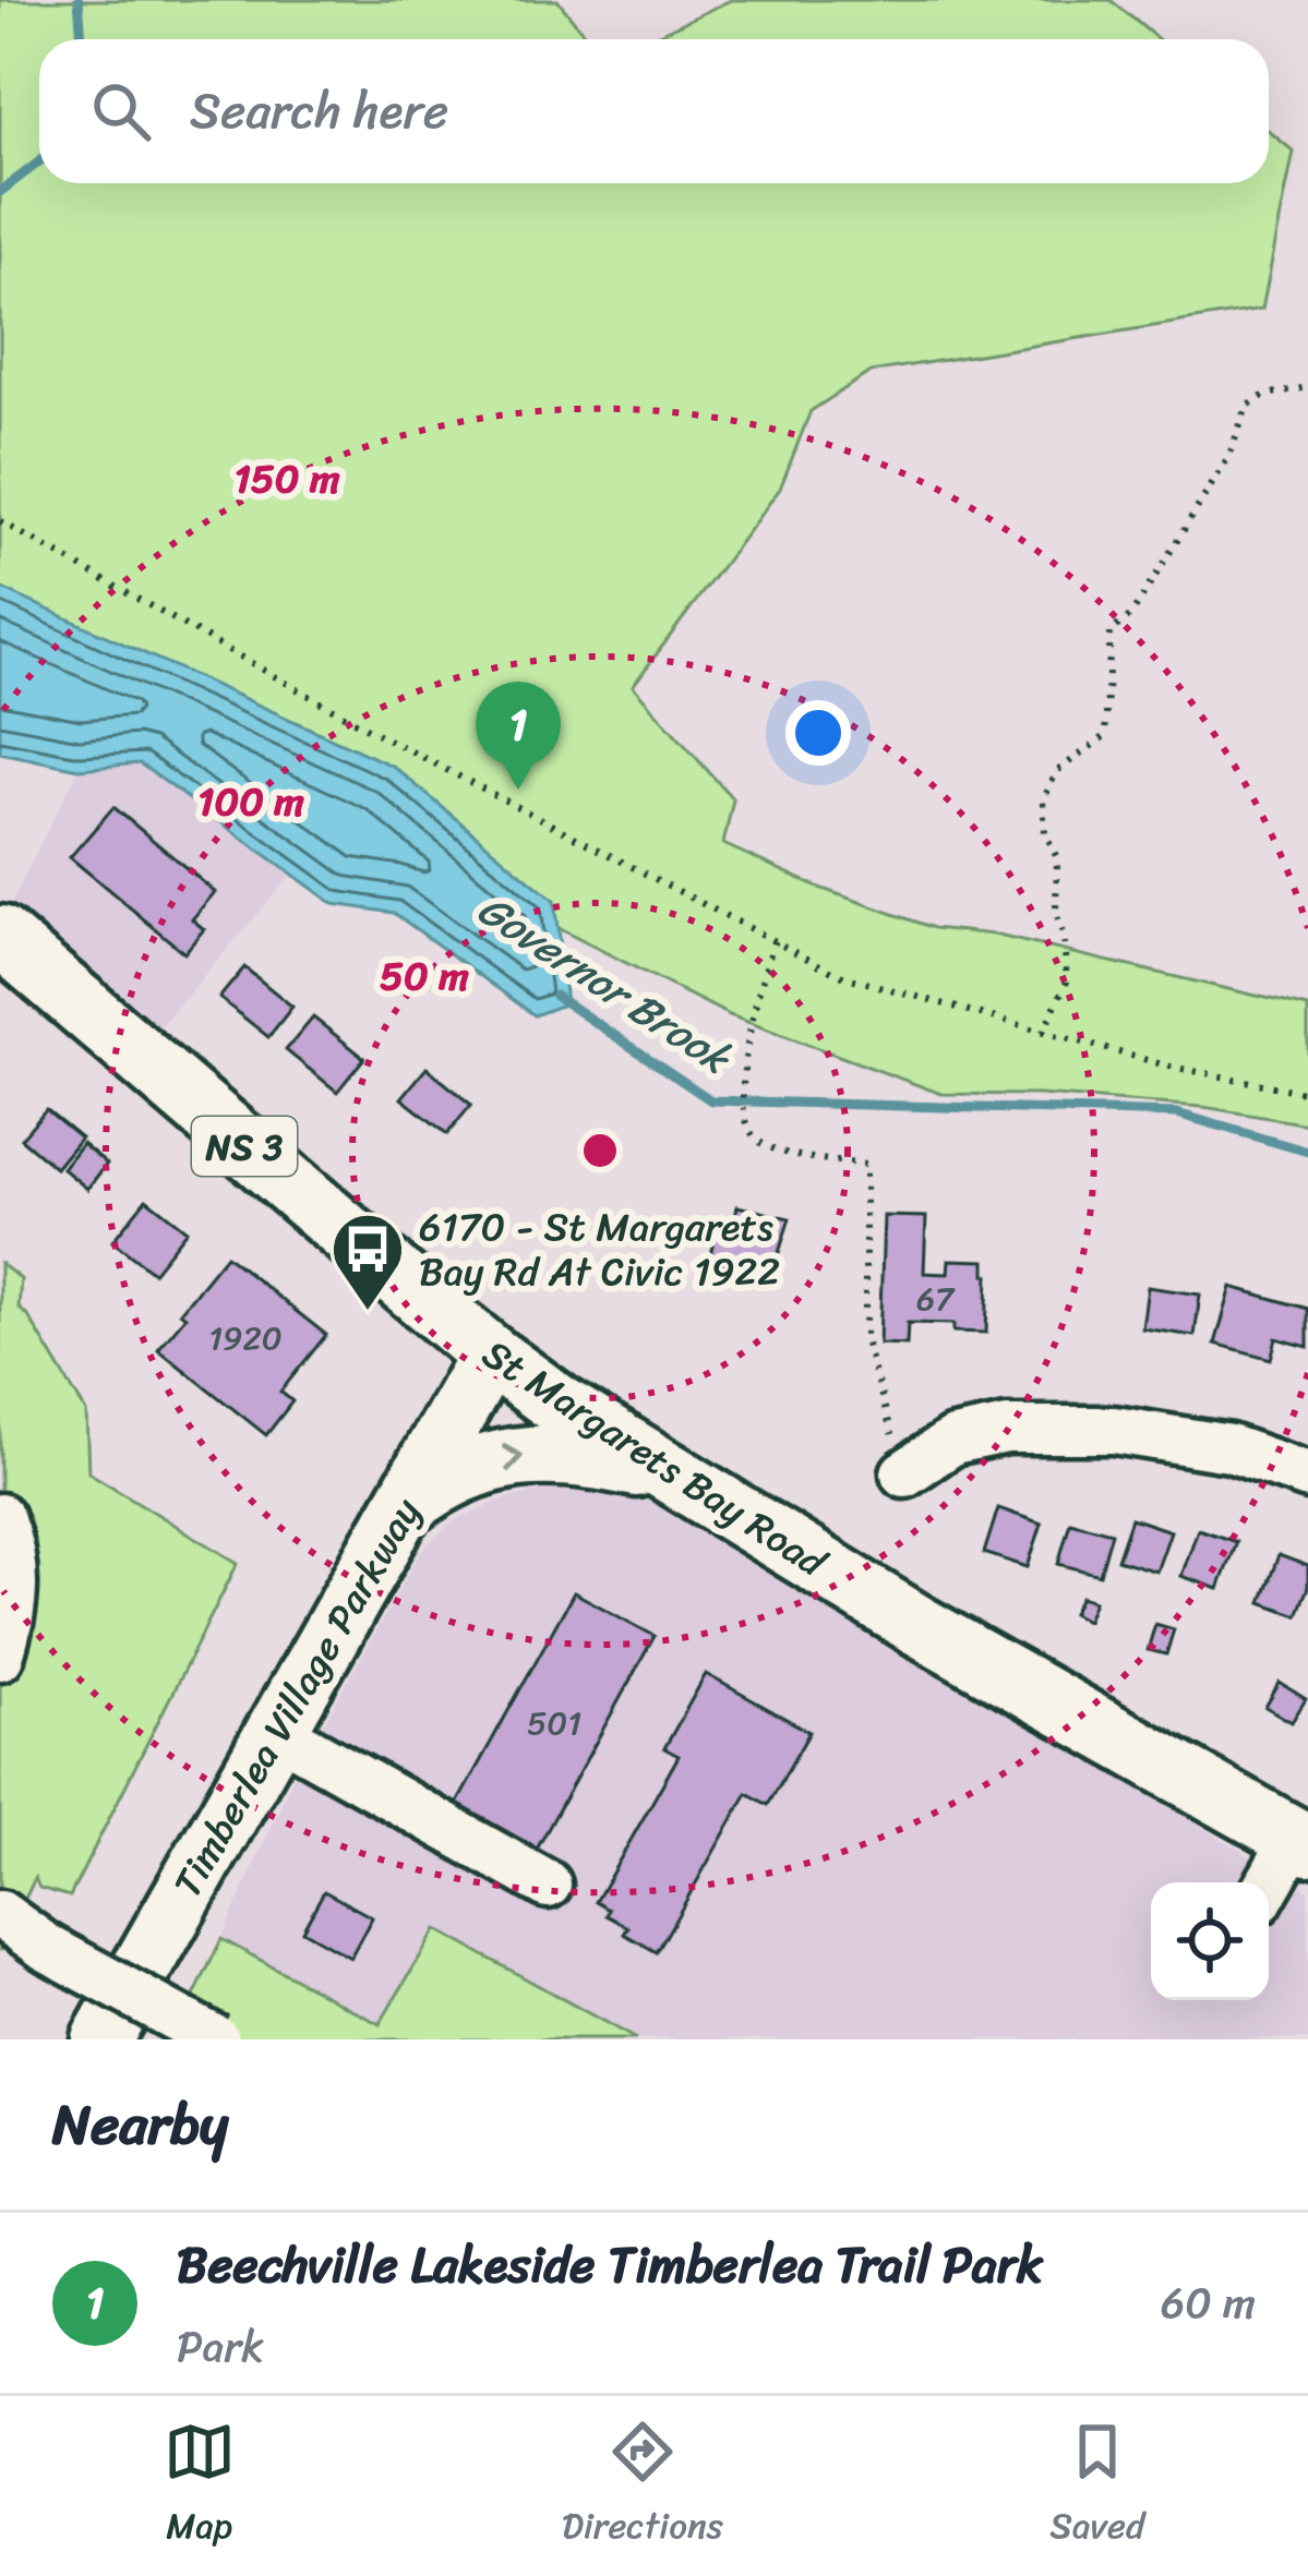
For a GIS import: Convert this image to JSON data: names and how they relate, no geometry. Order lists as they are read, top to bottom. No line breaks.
{"streets":{"main road":["NS 3","St Margarets Bay Road","Timberlea Village Parkway"]},"crossings":[["St Margarets Bay Road","Timberlea Village Parkway"]],"water":["Governor Brook"],"places":{"bus stop":["6170 - St Margarets Bay Rd At Civic 1922"]},"house_numbers":["67","1920","501"],"page":{"search":"Search here","pins":"1","heading":"Nearby","list":[{"mark":"1","name":"Beechville Lakeside Timberlea Trail Park","note":"Park","value":"60 m"}],"nav":["Map","Directions","Saved"]},"rings":["150 m","100 m","50 m"]}
